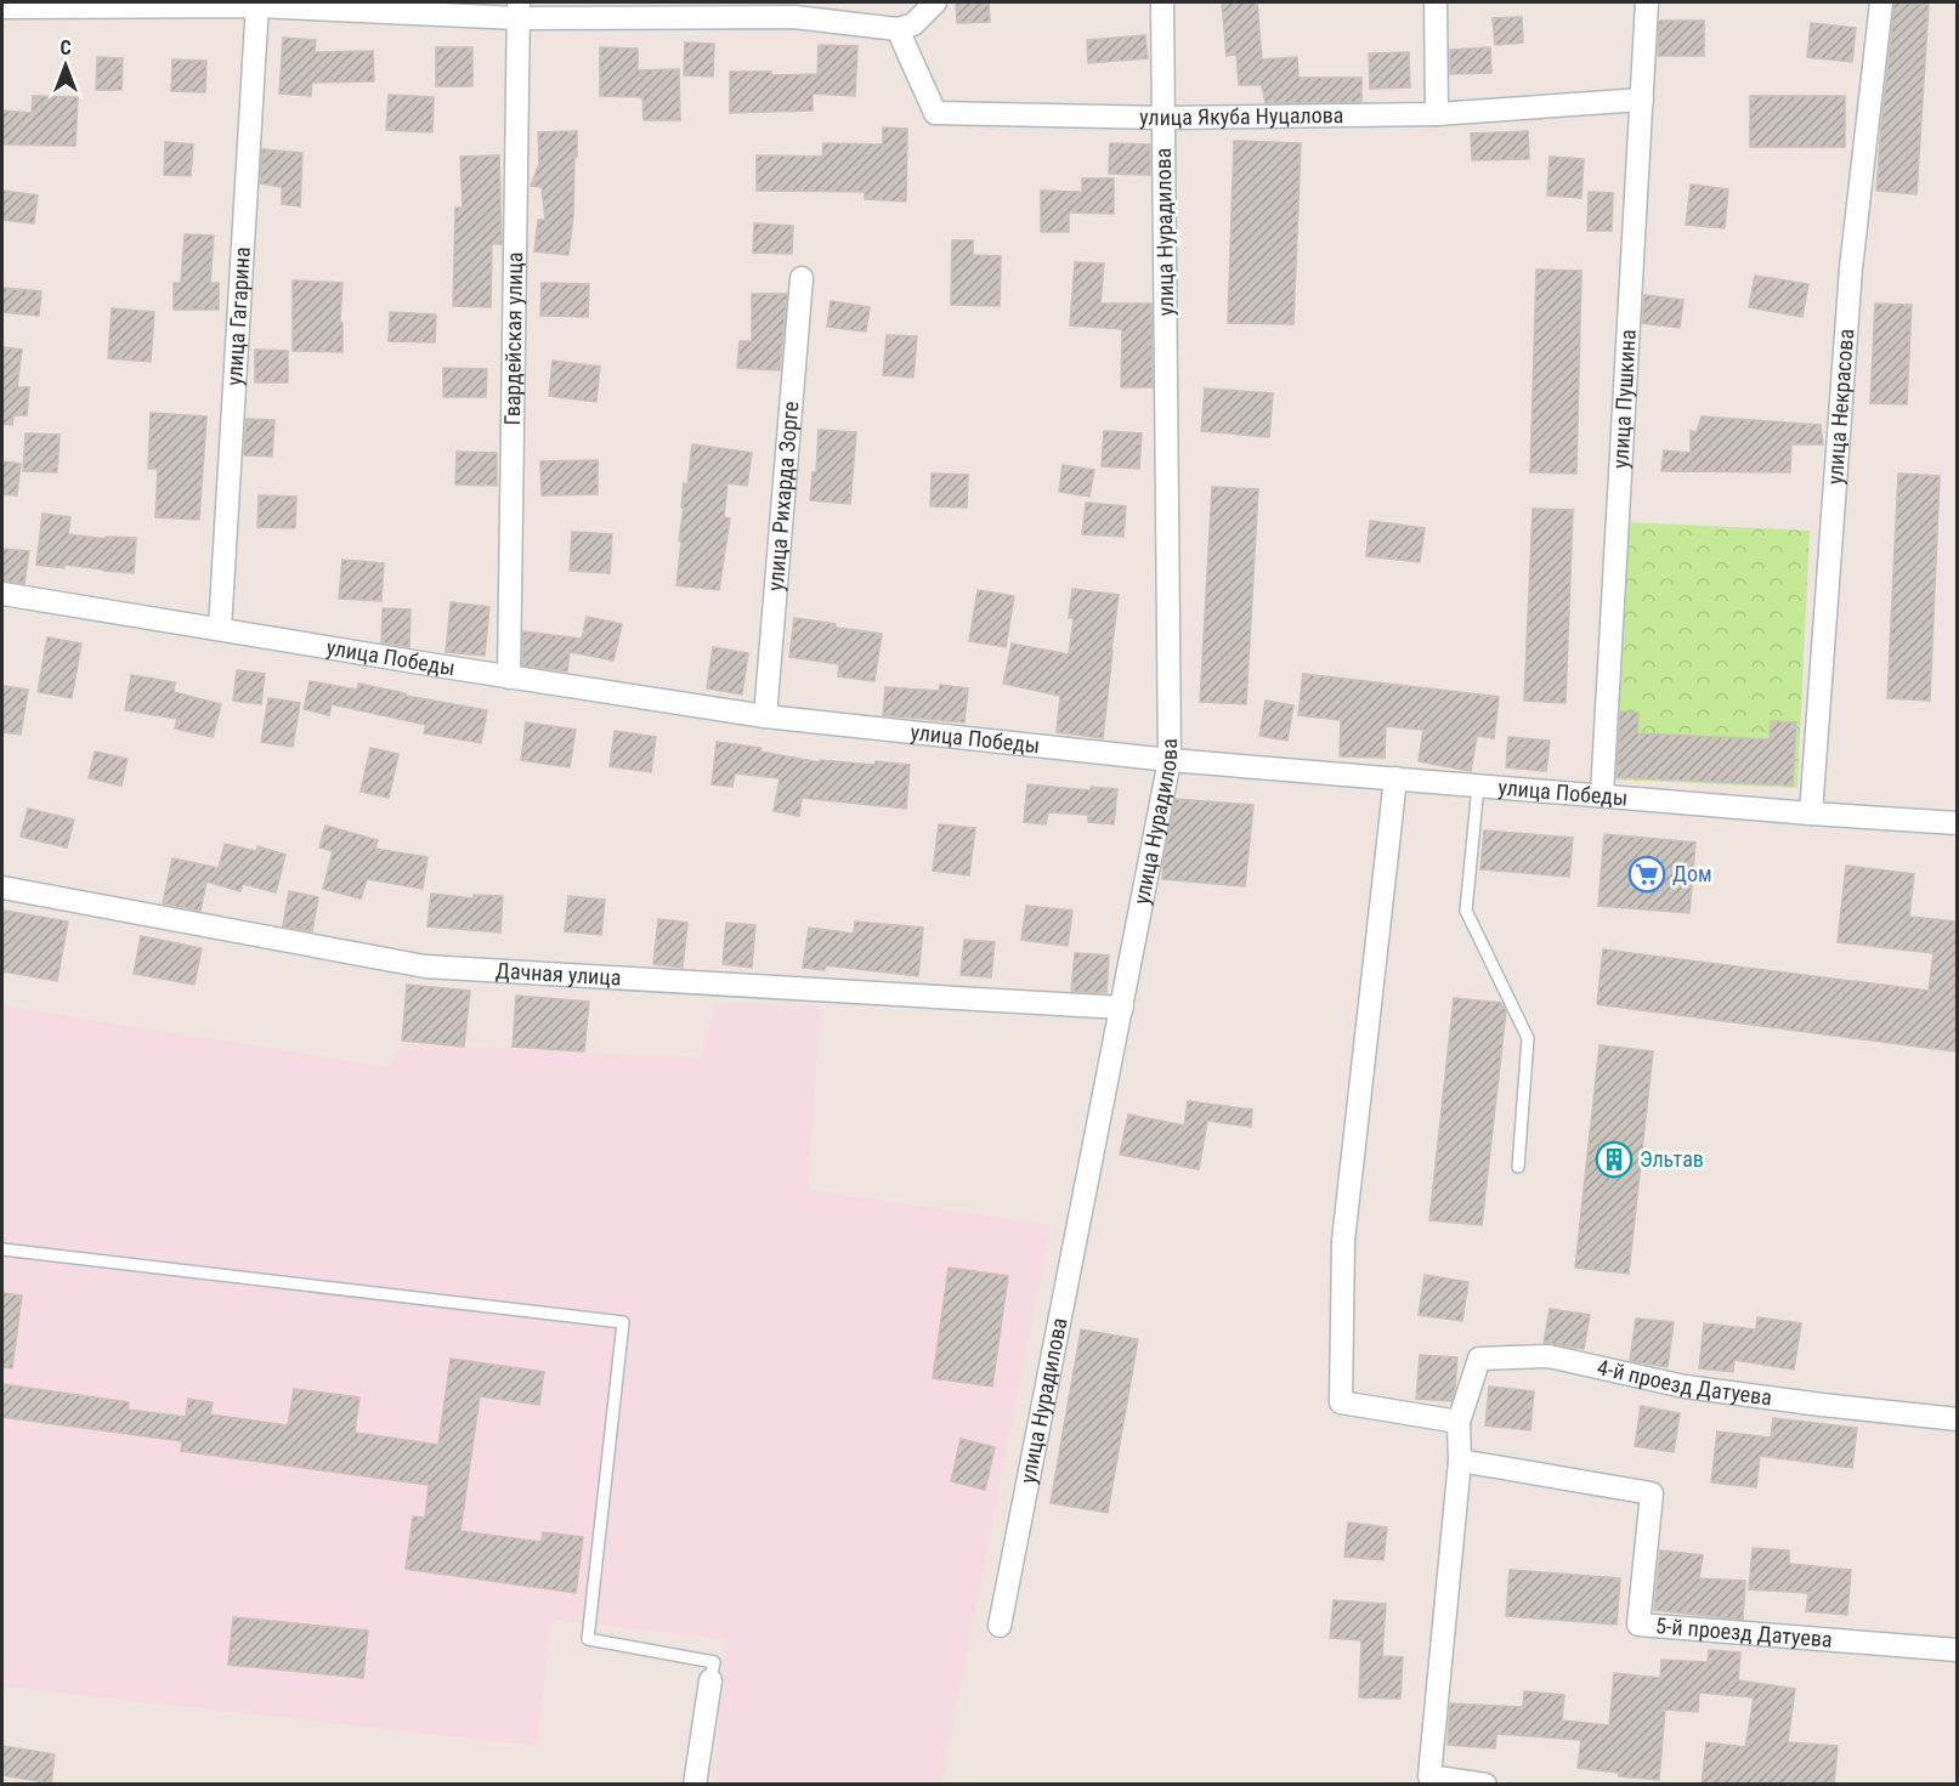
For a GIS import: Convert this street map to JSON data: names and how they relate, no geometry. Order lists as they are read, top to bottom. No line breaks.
{"streets":{"street":["улица Якуба Нуцалова","улица Нурадилова","улица Гагарина","Гвардейская улица","улица Пушкина","улица Некрасова","улица Рихарда Зорге","улица Победы","Дачная улица","4-й проезд Датуева","5-й проезд Датуева"]},"crossings":[["улица Якуба Нуцалова","улица Нурадилова"],["улица Якуба Нуцалова","улица Пушкина"],["улица Нурадилова","улица Победы"],["улица Нурадилова","Дачная улица"],["улица Гагарина","улица Победы"],["Гвардейская улица","улица Победы"],["улица Пушкина","улица Победы"],["улица Некрасова","улица Победы"],["улица Рихарда Зорге","улица Победы"]],"places":{"supermarket":["Дом"],"building":["Эльтав"]},"north":"top"}
